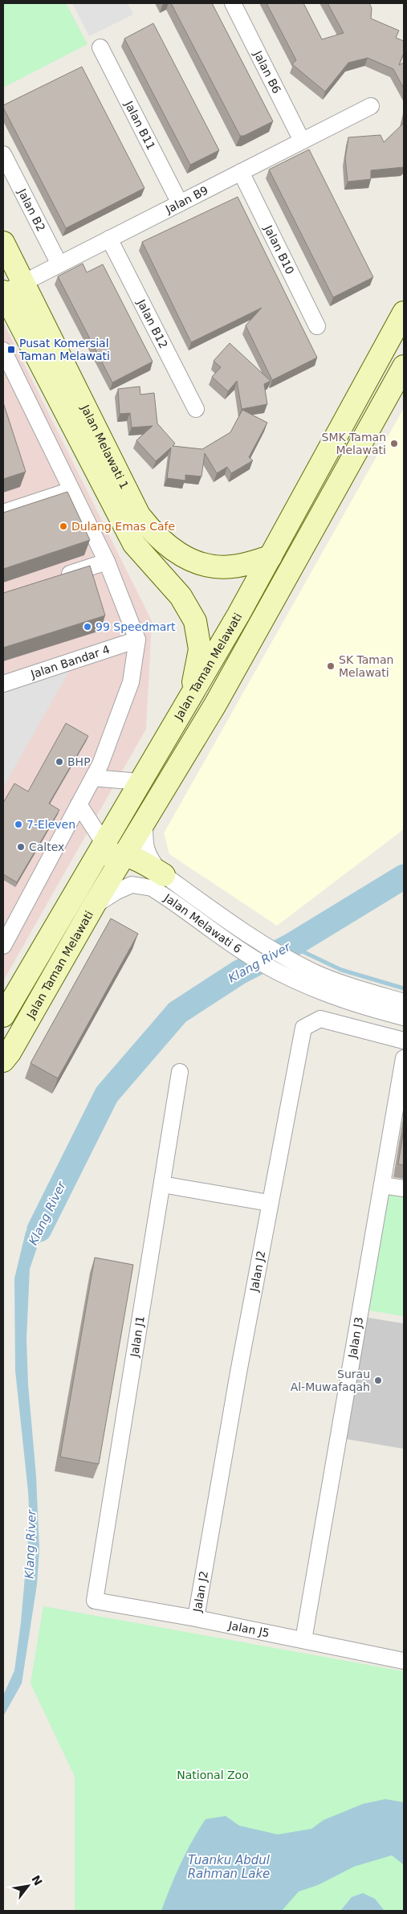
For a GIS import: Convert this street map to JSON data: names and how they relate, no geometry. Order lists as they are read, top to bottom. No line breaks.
{"streets":{"main road":["Jalan Melawati 1","Jalan Taman Melawati"],"street":["Jalan B6","Jalan B11","Jalan B9","Jalan B2","Jalan B10","Jalan B12","Jalan Bandar 4","Jalan Melawati 6","Jalan J2","Jalan J1","Jalan J3","Jalan J5"]},"crossings":[["Jalan B6","Jalan B9"],["Jalan B11","Jalan B9"],["Jalan B9","Jalan B2"],["Jalan B9","Jalan B10"],["Jalan B9","Jalan B12"],["Jalan B9","Jalan Melawati 1"],["Jalan Melawati 1","Jalan Taman Melawati"],["Jalan Taman Melawati","Jalan Melawati 6"],["Jalan J2","Jalan J5"],["Jalan J1","Jalan J5"],["Jalan J3","Jalan J5"]],"water":["Klang River","Tuanku Abdul Rahman Lake"],"parks":["National Zoo"],"places":{"transit":["Pusat Komersial Taman Melawati"],"other":["SMK Taman Melawati","Dulang Emas Cafe","99 Speedmart","SK Taman Melawati","BHP","7-Eleven","Caltex","Surau Al-Muwafaqah"]},"north":"top right"}
